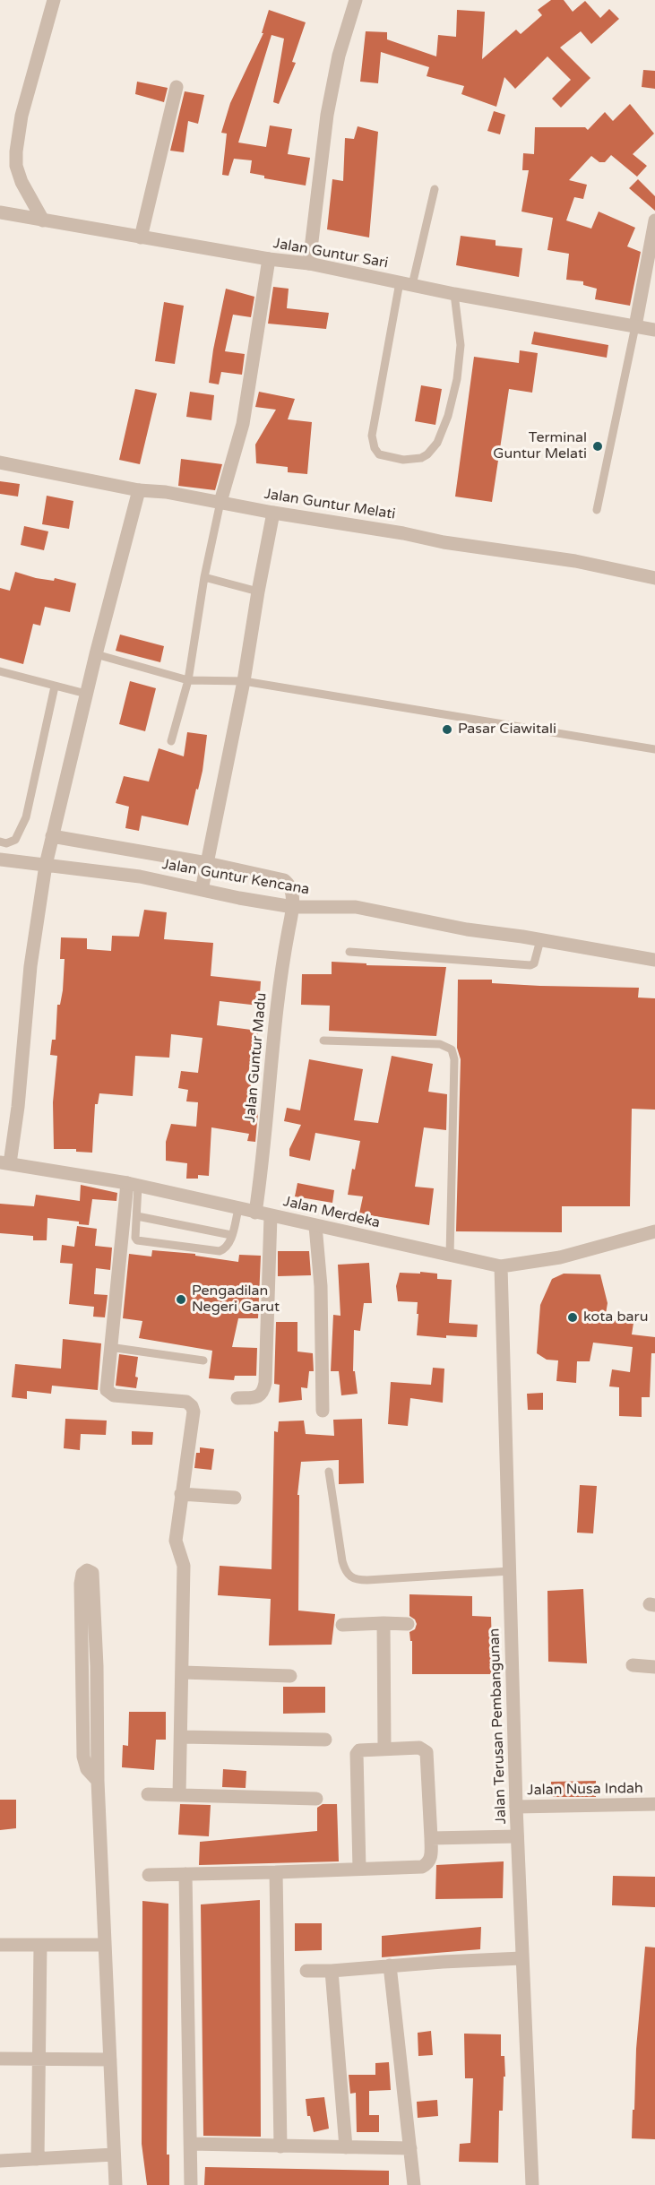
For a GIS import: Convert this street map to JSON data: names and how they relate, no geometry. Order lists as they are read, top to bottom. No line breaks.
{"streets":{"street":["Jalan Guntur Sari","Jalan Guntur Melati","Jalan Guntur Kencana","Jalan Guntur Madu","Jalan Merdeka","Jalan Terusan Pembangunan","Jalan Nusa Indah"]},"crossings":[["Jalan Guntur Kencana","Jalan Guntur Madu"],["Jalan Guntur Madu","Jalan Merdeka"],["Jalan Merdeka","Jalan Terusan Pembangunan"],["Jalan Terusan Pembangunan","Jalan Nusa Indah"]],"places":["Terminal Guntur Melati","Pasar Ciawitali","Pengadilan Negeri Garut","kota baru"]}
